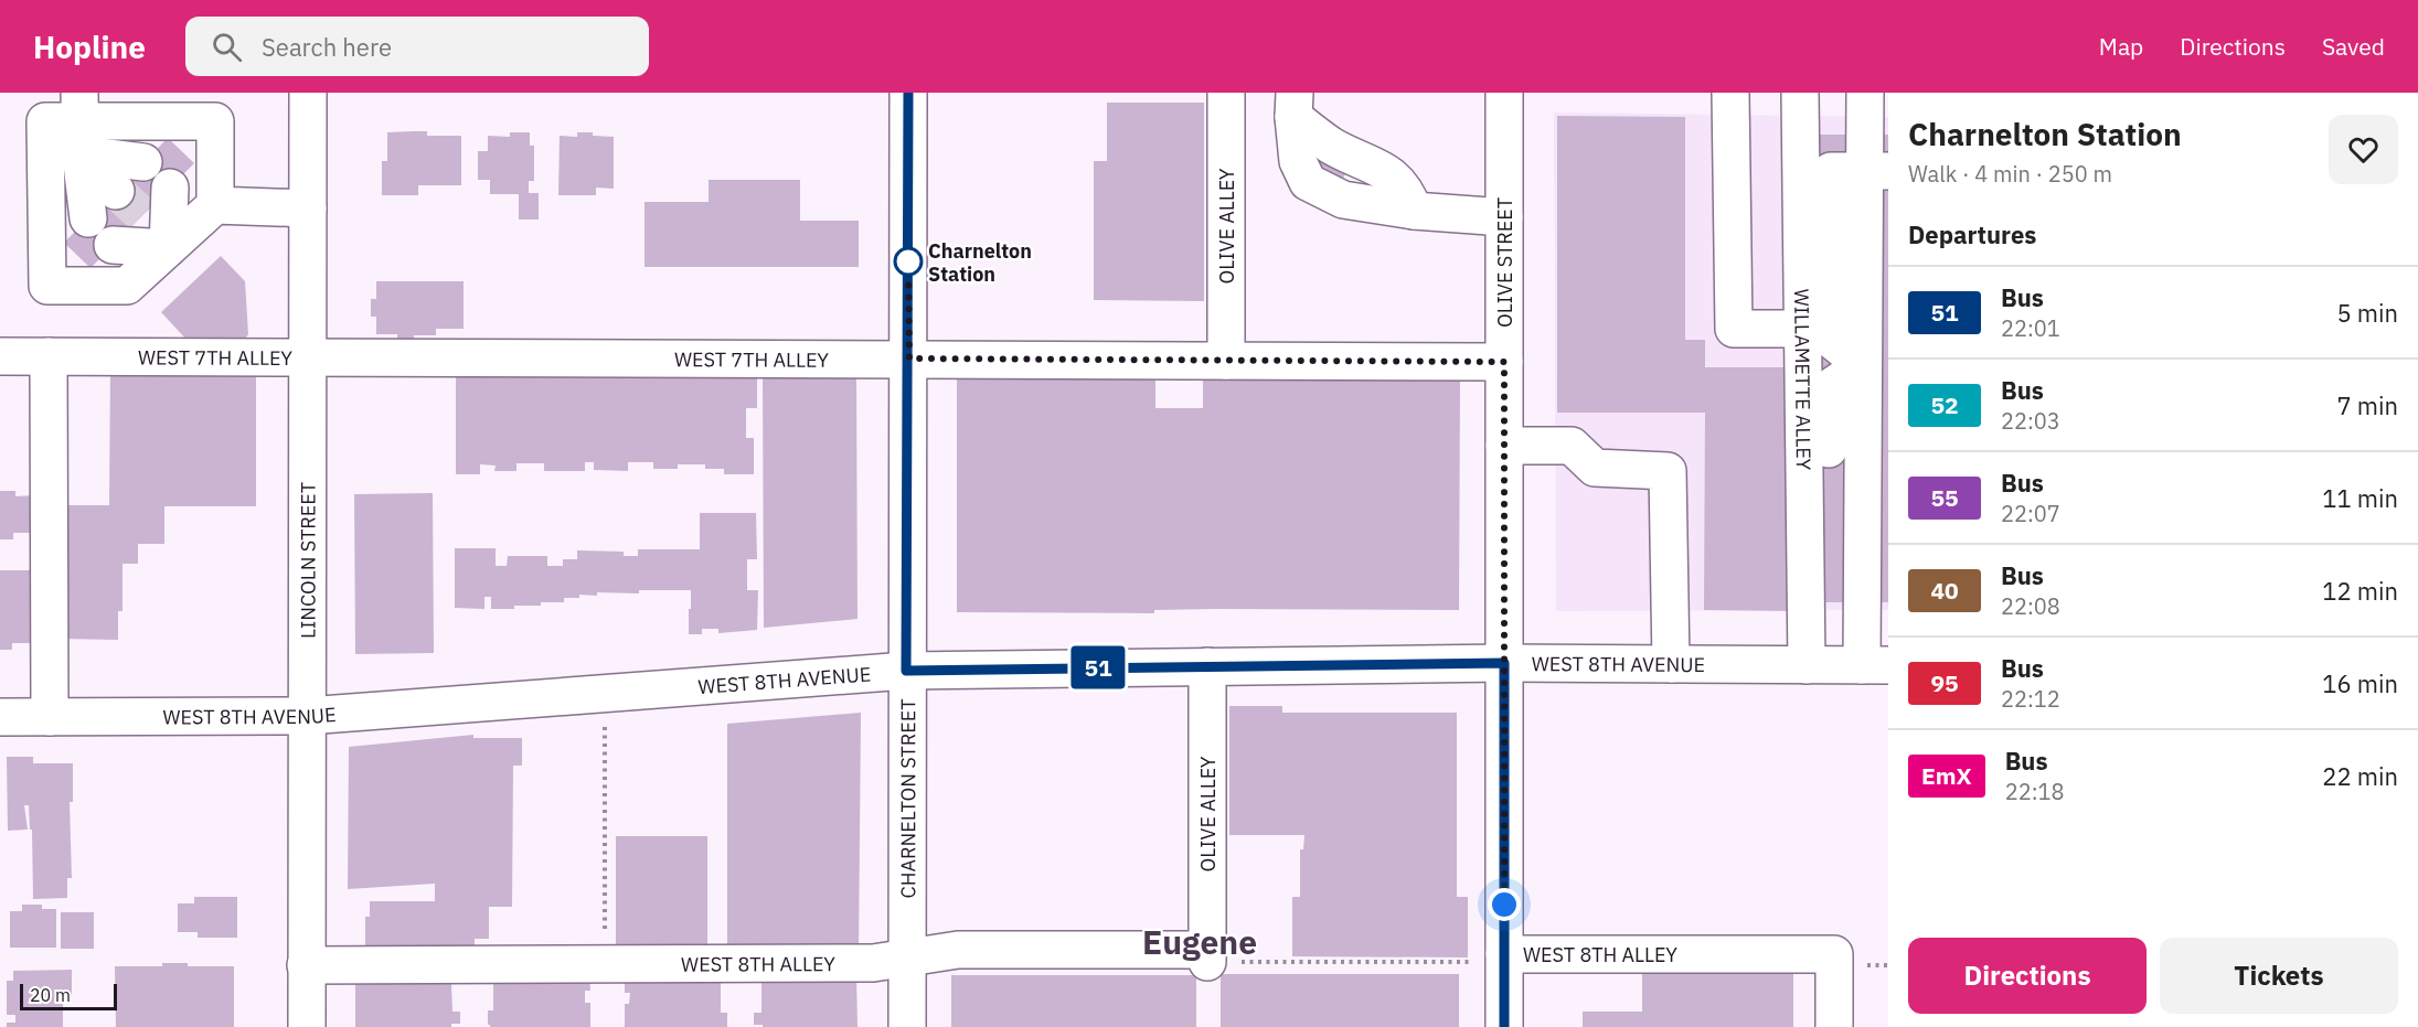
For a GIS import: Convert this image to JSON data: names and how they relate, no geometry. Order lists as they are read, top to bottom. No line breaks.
{"streets":{"street":["OLIVE ALLEY","OLIVE STREET","WEST 7TH ALLEY","WILLAMETTE ALLEY","LINCOLN STREET","WEST 8TH AVENUE","CHARNELTON STREET","WEST 8TH ALLEY"]},"crossings":[["OLIVE ALLEY","WEST 7TH ALLEY"],["OLIVE ALLEY","WEST 8TH AVENUE"],["OLIVE ALLEY","WEST 8TH ALLEY"],["OLIVE STREET","WEST 7TH ALLEY"],["OLIVE STREET","WEST 8TH AVENUE"],["OLIVE STREET","WEST 8TH ALLEY"],["WEST 7TH ALLEY","LINCOLN STREET"],["WEST 7TH ALLEY","CHARNELTON STREET"],["WILLAMETTE ALLEY","WEST 8TH AVENUE"],["LINCOLN STREET","WEST 8TH AVENUE"],["LINCOLN STREET","WEST 8TH ALLEY"],["WEST 8TH AVENUE","CHARNELTON STREET"],["CHARNELTON STREET","WEST 8TH ALLEY"]],"districts":["Eugene"],"places":["Charnelton Station"],"lines":["bus line 51"],"scale_bar":"20 m","page":{"header":"Hopline","search":"Search here","nav":["Map","Directions","Saved"],"on_map":"51","heading":[["Charnelton Station","Walk · 4 min · 250 m"],"Departures"],"list":[{"mark":"51","name":"Bus","note":"22:01","value":"5 min"},{"mark":"52","name":"Bus","note":"22:03","value":"7 min"},{"mark":"55","name":"Bus","note":"22:07","value":"11 min"},{"mark":"40","name":"Bus","note":"22:08","value":"12 min"},{"mark":"95","name":"Bus","note":"22:12","value":"16 min"},{"mark":"EmX","name":"Bus","note":"22:18","value":"22 min"}],"buttons":["Directions","Tickets"],"scale":"20 m"}}
